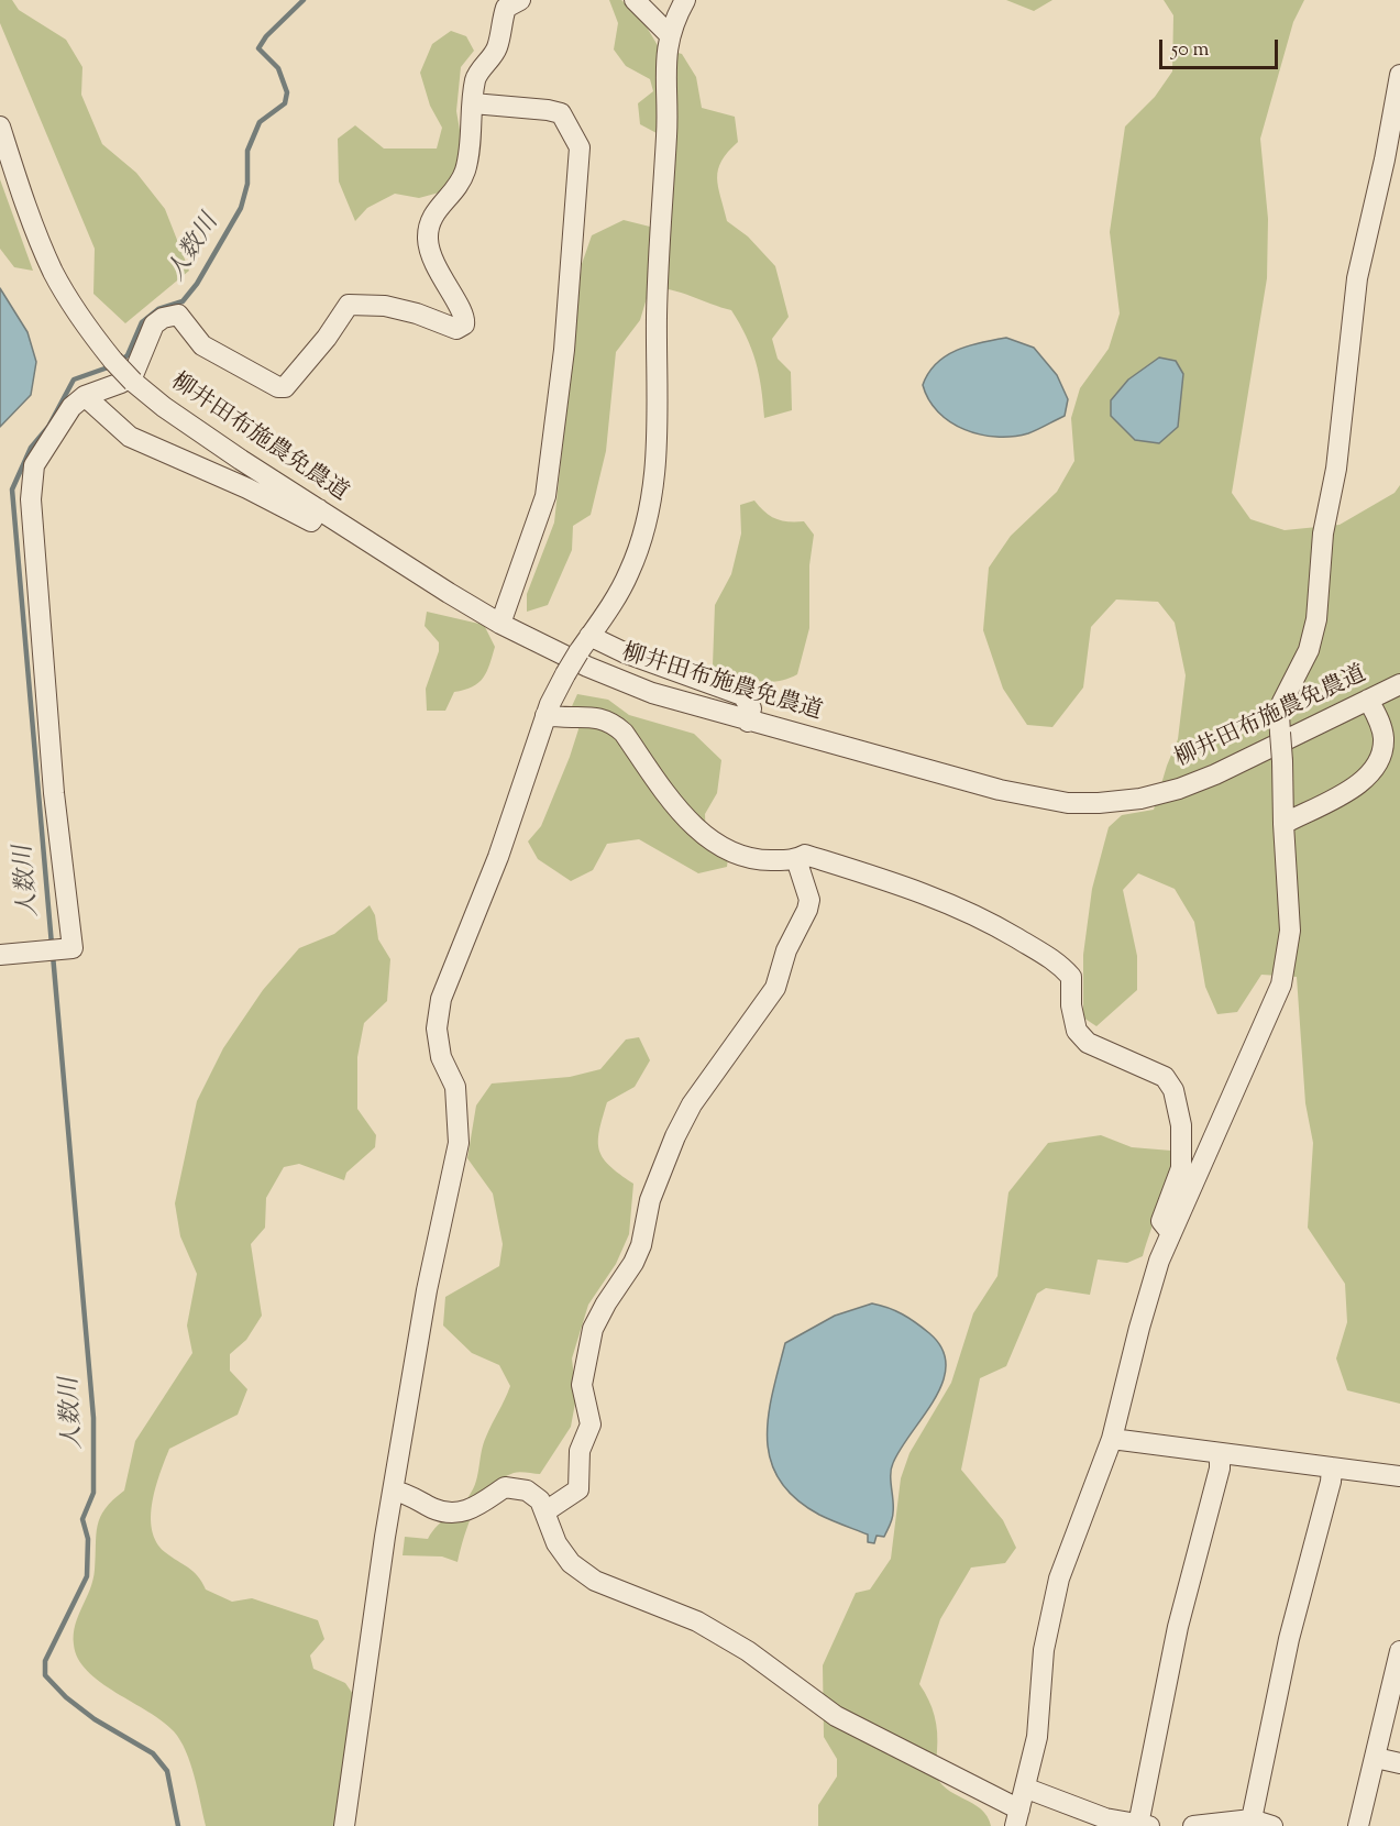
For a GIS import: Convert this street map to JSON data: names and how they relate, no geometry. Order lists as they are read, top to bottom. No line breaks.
{"streets":{"street":["柳井田布施農免農道"]},"water":["人数川"],"scale_bar":"50 m"}
